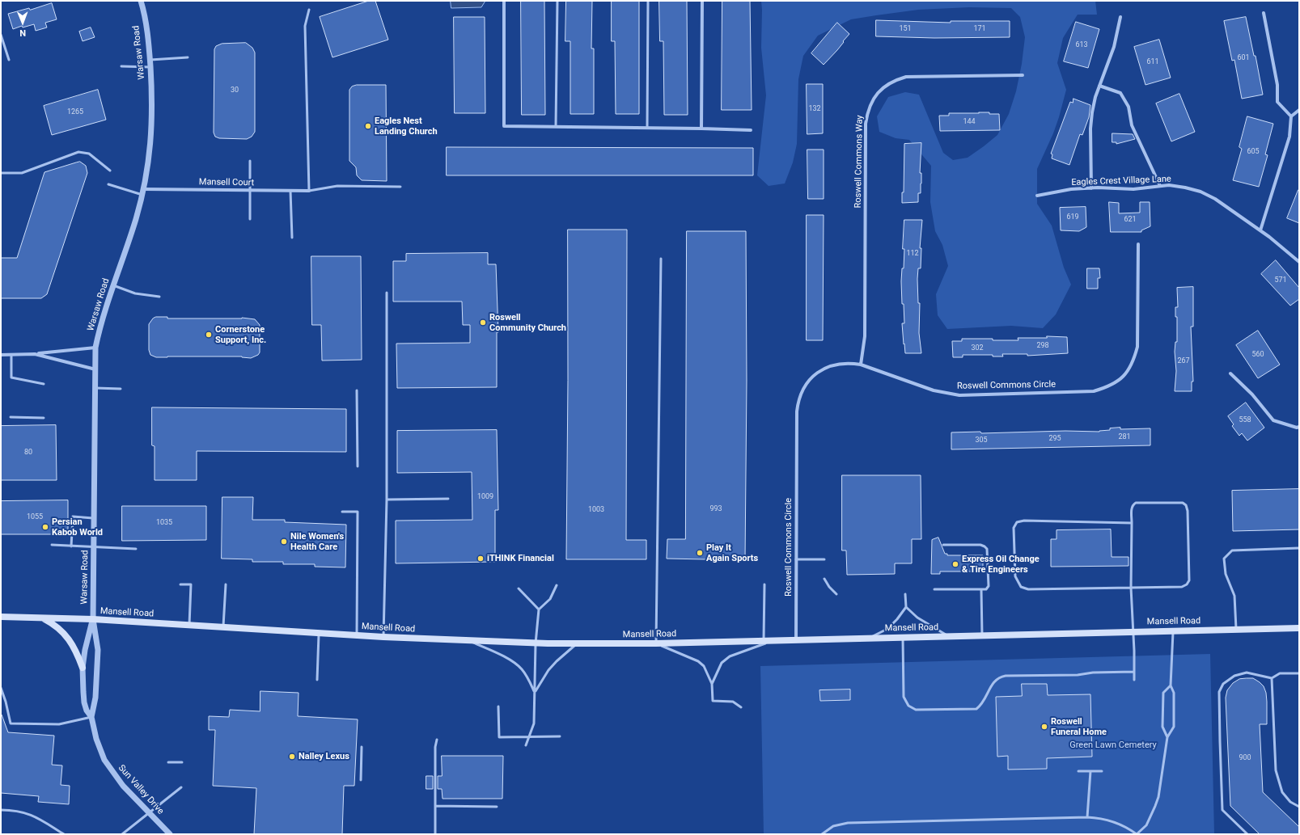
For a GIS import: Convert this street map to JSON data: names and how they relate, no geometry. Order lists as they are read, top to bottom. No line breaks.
{"streets":{"main road":["Mansell Road"],"street":["Warsaw Road","Roswell Commons Way","Eagles Crest Village Lane","Mansell Court","Roswell Commons Circle","Sun Valley Drive"]},"crossings":[["Warsaw Road","Mansell Court"],["Warsaw Road","Mansell Road"],["Warsaw Road","Sun Valley Drive"],["Roswell Commons Way","Roswell Commons Circle"],["Roswell Commons Circle","Mansell Road"],["Mansell Road","Sun Valley Drive"]],"parks":["Green Lawn Cemetery"],"places":["Eagles Nest Landing Church","Roswell Community Church","Cornerstone Support, Inc.","Persian Kabob World","Nile Women's Health Care","Play It Again Sports","iTHINK Financial","Express Oil Change & Tire Engineers","Roswell Funeral Home","Nalley Lexus"],"house_numbers":["151","171","613","601","611","30","132","1265","144","605","619","621","112","571","298","302","560","267","558","281","295","305","80","1009","993","1003","1055","1035","900"],"north":"bottom"}
